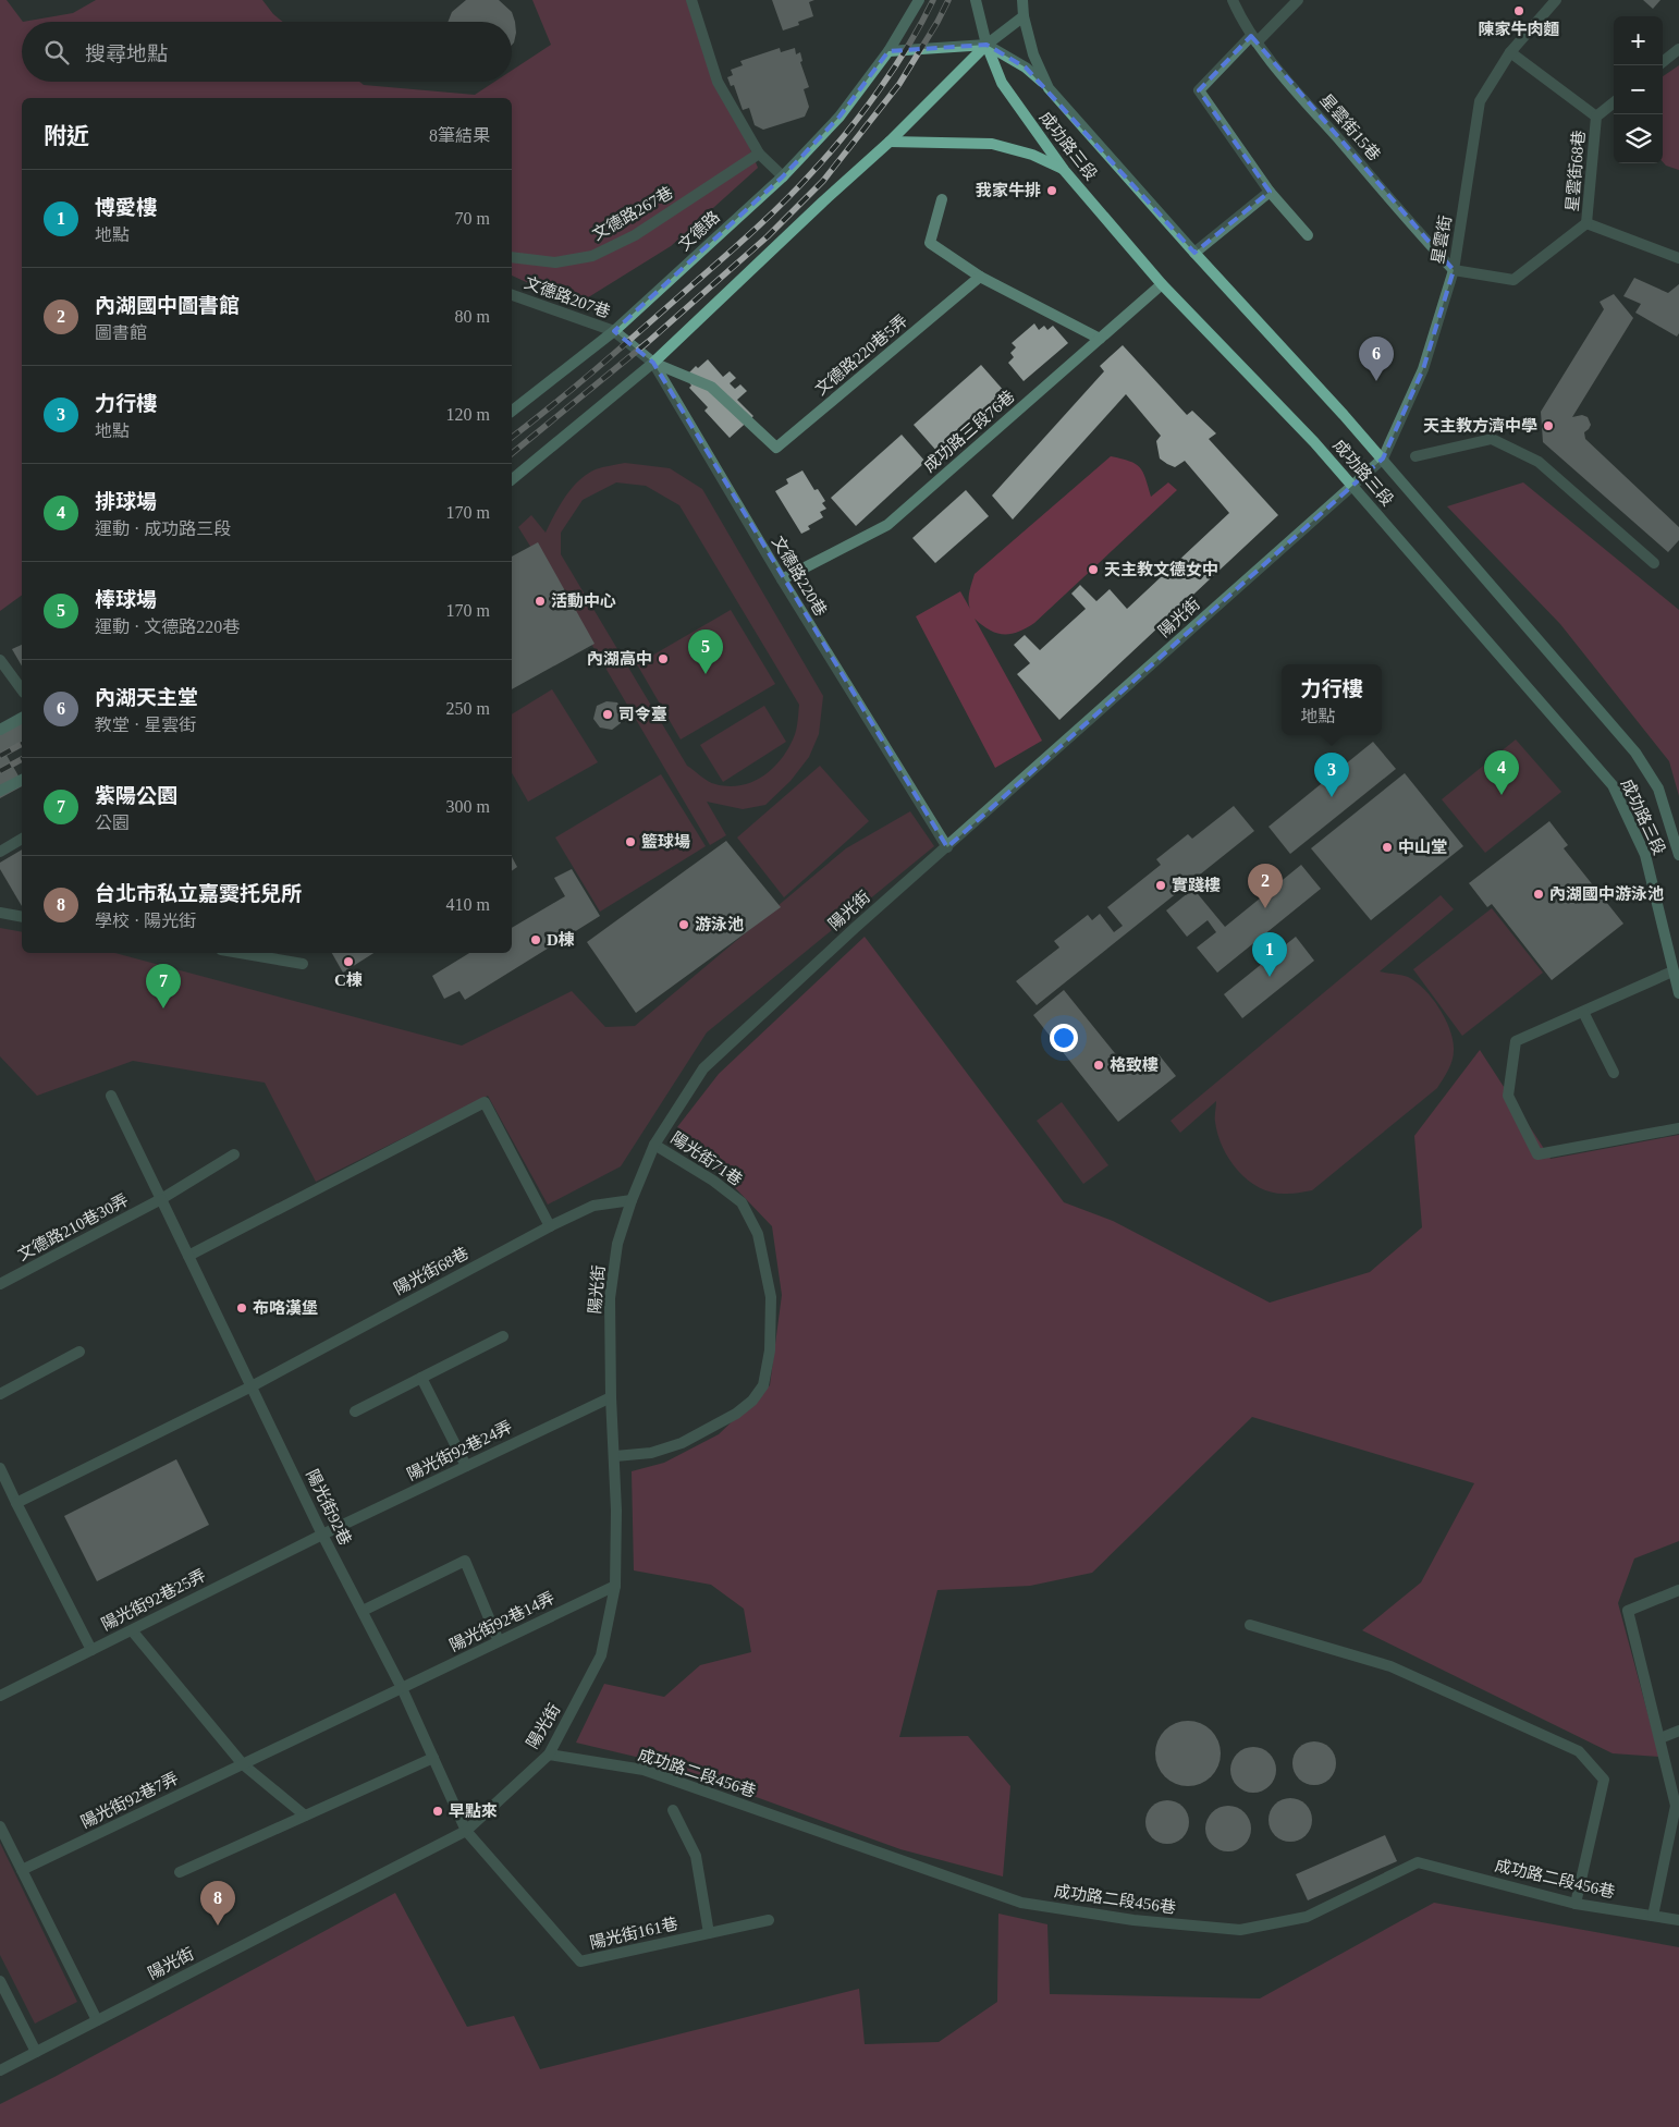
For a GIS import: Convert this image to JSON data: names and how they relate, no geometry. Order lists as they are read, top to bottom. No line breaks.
{"streets":{"main road":["成功路三段","文德路"],"street":["星雲街15巷","星雲街68巷","文德路267巷","星雲街","文德路207巷","文德路220巷5弄","成功路三段76巷","文德路220巷","陽光街","陽光街71巷","文德路210巷30弄","陽光街68巷","陽光街92巷24弄","陽光街92巷","陽光街92巷25弄","陽光街92巷14弄","成功路二段456巷","陽光街92巷7弄","陽光街161巷"]},"crossings":[["星雲街15巷","星雲街"],["成功路三段","星雲街"],["成功路三段","成功路三段76巷"],["成功路三段","陽光街"],["文德路","文德路207巷"],["文德路","文德路220巷"],["星雲街","陽光街"],["文德路207巷","文德路220巷"],["文德路220巷5弄","文德路220巷"],["成功路三段76巷","文德路220巷"],["文德路220巷","陽光街"],["陽光街","陽光街71巷"],["陽光街","陽光街68巷"],["陽光街","陽光街92巷24弄"],["陽光街","陽光街92巷"],["陽光街","陽光街92巷14弄"],["陽光街","成功路二段456巷"],["陽光街","陽光街161巷"],["文德路210巷30弄","陽光街92巷"],["陽光街68巷","陽光街92巷"],["陽光街92巷24弄","陽光街92巷"],["陽光街92巷24弄","陽光街92巷25弄"],["陽光街92巷","陽光街92巷25弄"],["陽光街92巷","陽光街92巷14弄"],["陽光街92巷","陽光街92巷7弄"],["陽光街92巷","陽光街161巷"],["陽光街92巷14弄","陽光街92巷7弄"]],"places":["陳家牛肉麵","我家牛排","天主教方濟中學","天主教文德女中","活動中心","內湖高中","司令臺","籃球場","中山堂","實踐樓","內湖國中游泳池","游泳池","D棟","C棟","格致樓","布咯漢堡","早點來"],"page":{"map_buttons":["+","−"],"search":"搜尋地點","heading":["附近","8筆結果"],"list":[{"mark":"1","name":"博愛樓","note":"地點","value":"70 m"},{"mark":"2","name":"內湖國中圖書館","note":"圖書館","value":"80 m"},{"mark":"3","name":"力行樓","note":"地點","value":"120 m"},{"mark":"4","name":"排球場","note":"運動 · 成功路三段","value":"170 m"},{"mark":"5","name":"棒球場","note":"運動 · 文德路220巷","value":"170 m"},{"mark":"6","name":"內湖天主堂","note":"教堂 · 星雲街","value":"250 m"},{"mark":"7","name":"紫陽公園","note":"公園","value":"300 m"},{"mark":"8","name":"台北市私立嘉霙托兒所","note":"學校 · 陽光街","value":"410 m"}],"pins":["6","5","4","3","2","1","7","8"],"popup":["力行樓","地點"]}}
